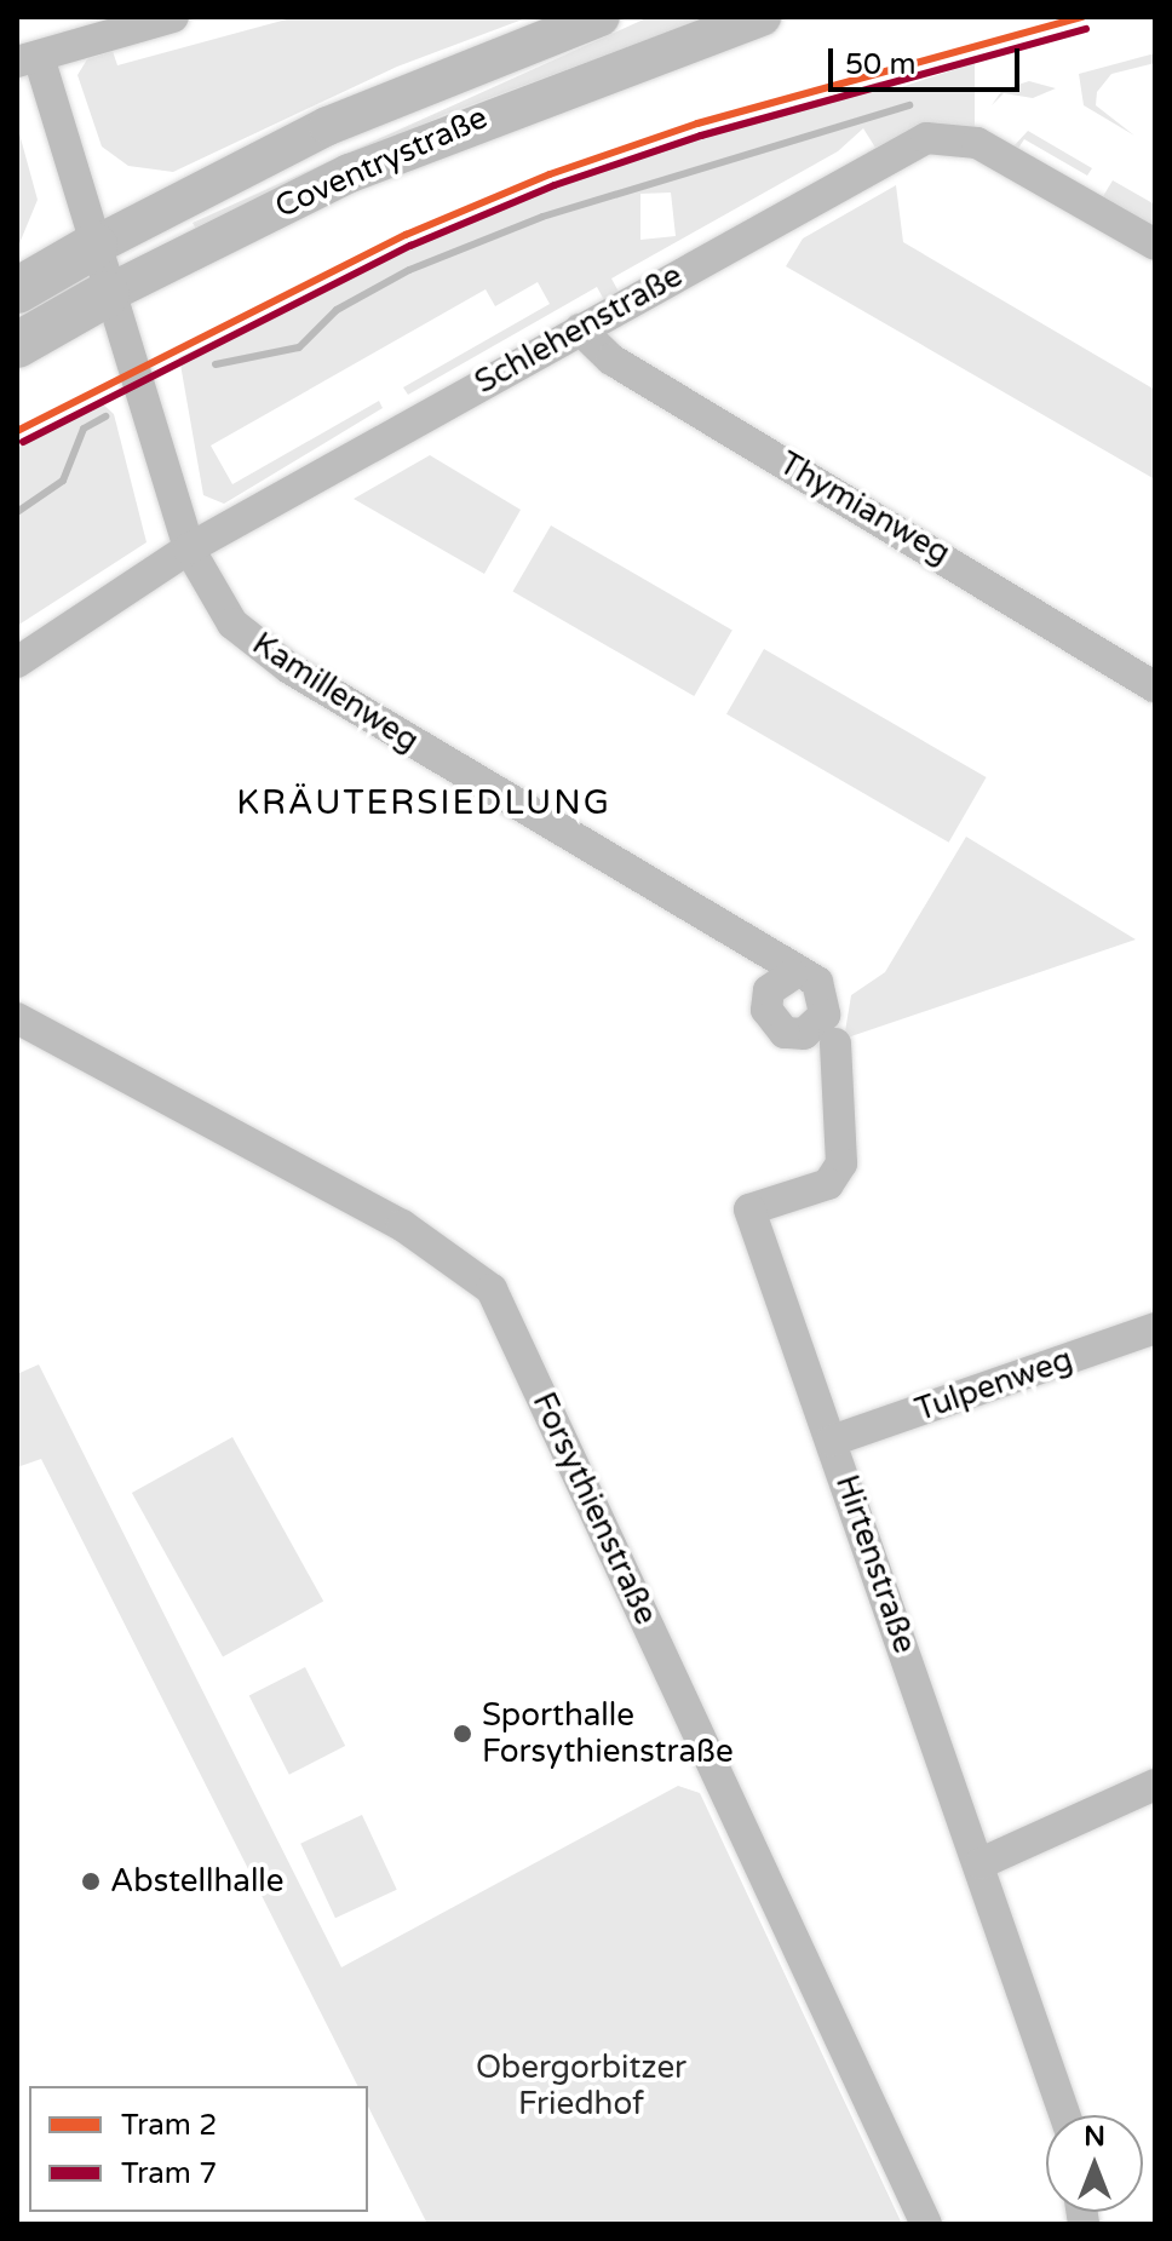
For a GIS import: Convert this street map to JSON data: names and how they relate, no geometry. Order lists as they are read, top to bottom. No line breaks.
{"streets":{"highway":["Coventrystraße"],"street":["Schlehenstraße","Thymianweg","Kamillenweg","Tulpenweg","Forsythienstraße","Hirtenstraße"]},"crossings":[["Coventrystraße","Kamillenweg"],["Schlehenstraße","Thymianweg"],["Schlehenstraße","Kamillenweg"],["Tulpenweg","Hirtenstraße"]],"districts":["KRÄUTERSIEDLUNG"],"parks":["Obergorbitzer Friedhof"],"places":["Sporthalle Forsythienstraße","Abstellhalle"],"lines":["tram line 2","tram line 7"],"legend":["Tram 2","Tram 7"],"scale_bar":"50 m","north":"top"}
